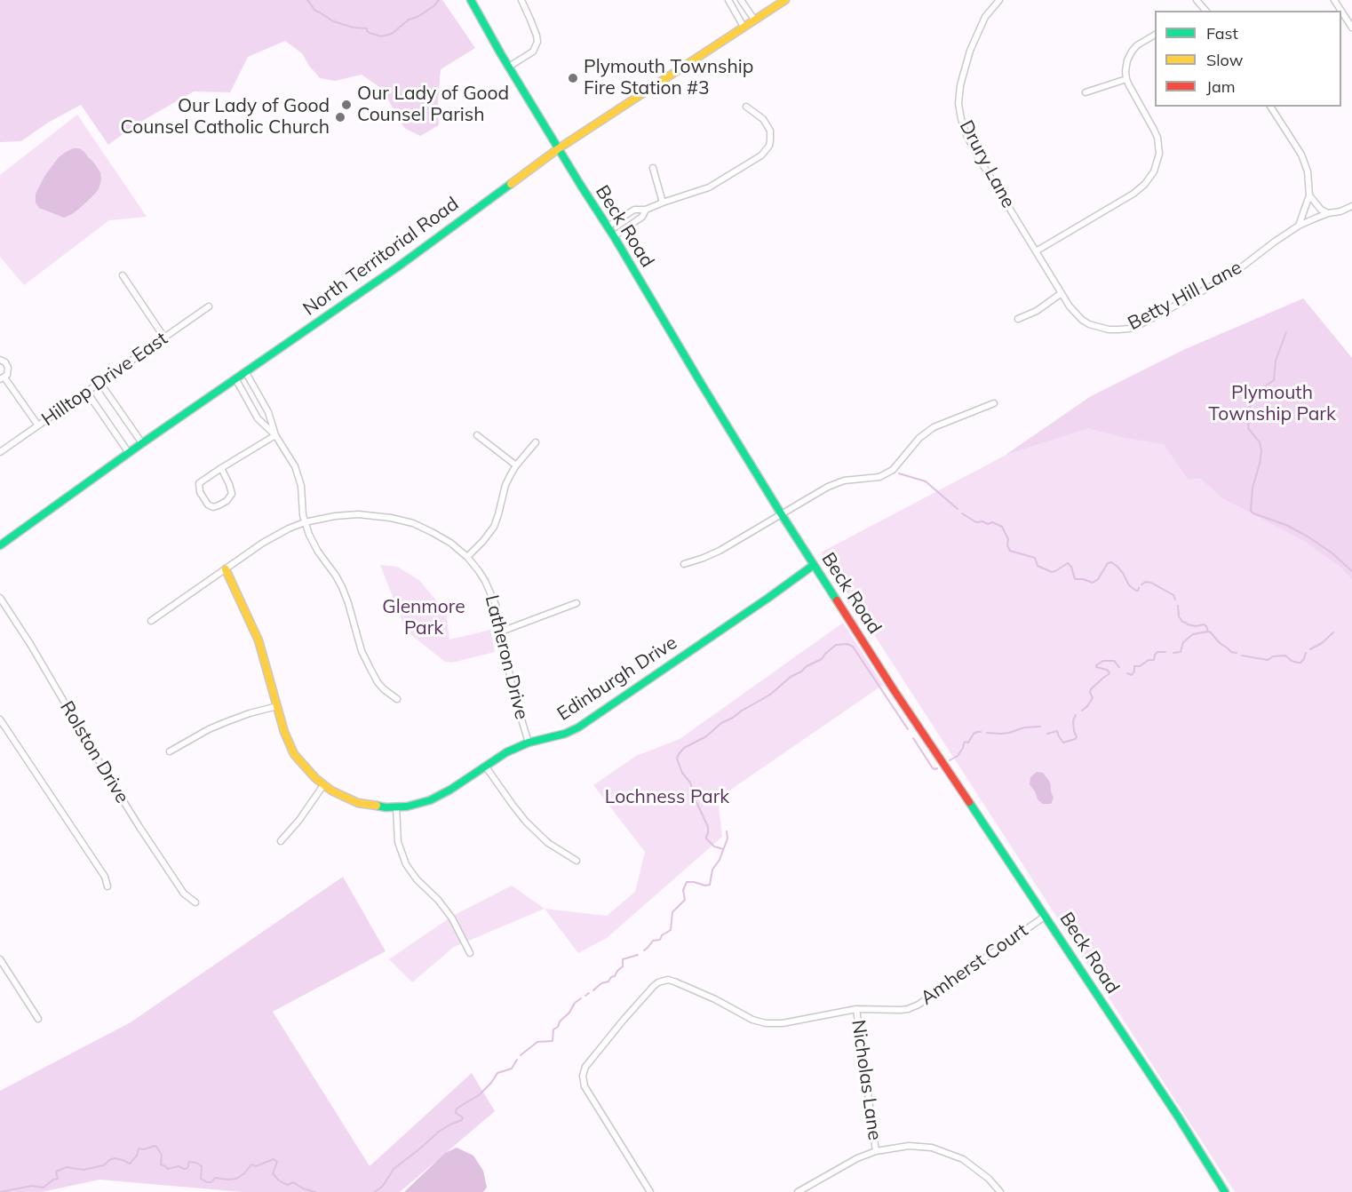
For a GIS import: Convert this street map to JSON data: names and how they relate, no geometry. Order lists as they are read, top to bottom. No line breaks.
{"streets":{"main road":["Beck Road","North Territorial Road","Edinburgh Drive"],"street":["Drury Lane","Betty Hill Lane","Hilltop Drive East","Latheron Drive","Rolston Drive","Amherst Court","Nicholas Lane"]},"crossings":[["Drury Lane","Betty Hill Lane"],["Beck Road","North Territorial Road"],["Beck Road","Edinburgh Drive"],["Beck Road","Amherst Court"],["Latheron Drive","Edinburgh Drive"],["Amherst Court","Nicholas Lane"]],"parks":["Plymouth Township Park","Glenmore Park","Lochness Park"],"places":["Plymouth Township Fire Station #3","Our Lady of Good Counsel Parish","Our Lady of Good Counsel Catholic Church"],"legend":["Fast","Slow","Jam"]}
